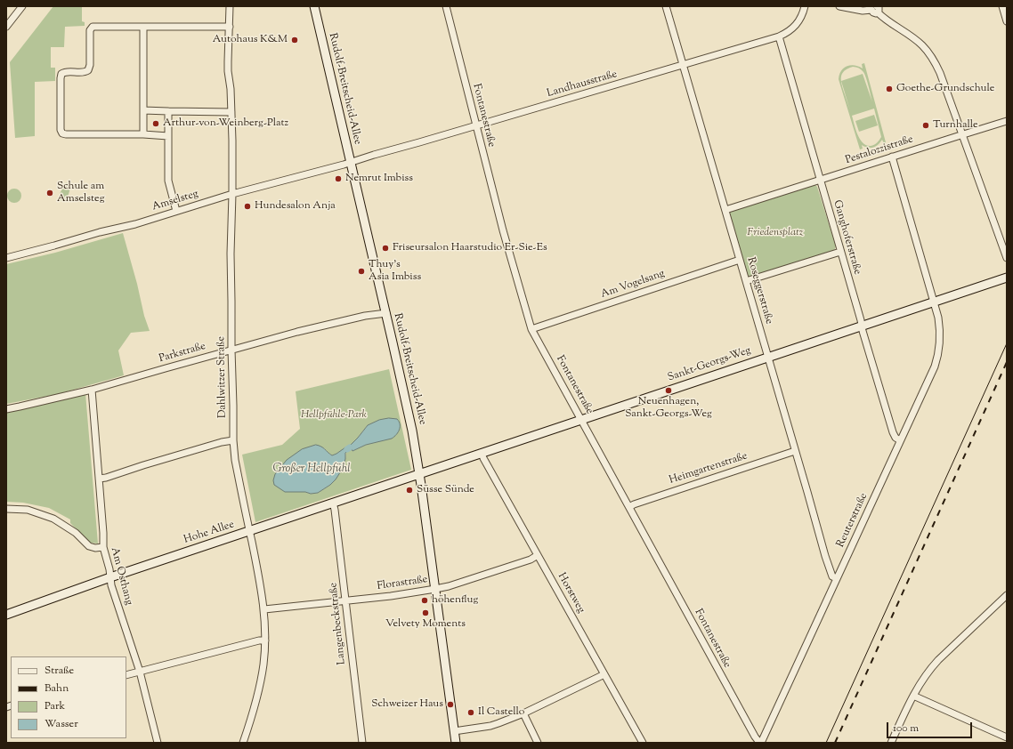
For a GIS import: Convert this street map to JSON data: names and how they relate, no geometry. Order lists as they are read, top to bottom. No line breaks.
{"streets":{"street":["Landhausstraße","Rudolf-Breitscheid-Allee","Fontanestraße","Pestalozzistraße","Amselsteg","Ganghoferstraße","Am Vogelsang","Roseggerstraße","Parkstraße","Sankt-Georgs-Weg","Dahlwitzer Straße","Heimgartenstraße","Reuterstraße","Hohe Allee","Am Osthang","Florastraße","Horstweg","Langenbeckstraße"]},"crossings":[["Landhausstraße","Rudolf-Breitscheid-Allee"],["Landhausstraße","Fontanestraße"],["Landhausstraße","Amselsteg"],["Landhausstraße","Ganghoferstraße"],["Landhausstraße","Roseggerstraße"],["Rudolf-Breitscheid-Allee","Amselsteg"],["Rudolf-Breitscheid-Allee","Parkstraße"],["Rudolf-Breitscheid-Allee","Sankt-Georgs-Weg"],["Rudolf-Breitscheid-Allee","Hohe Allee"],["Rudolf-Breitscheid-Allee","Florastraße"],["Fontanestraße","Am Vogelsang"],["Fontanestraße","Sankt-Georgs-Weg"],["Fontanestraße","Heimgartenstraße"],["Fontanestraße","Reuterstraße"],["Pestalozzistraße","Ganghoferstraße"],["Pestalozzistraße","Roseggerstraße"],["Pestalozzistraße","Reuterstraße"],["Amselsteg","Dahlwitzer Straße"],["Ganghoferstraße","Sankt-Georgs-Weg"],["Ganghoferstraße","Reuterstraße"],["Am Vogelsang","Roseggerstraße"],["Roseggerstraße","Sankt-Georgs-Weg"],["Roseggerstraße","Heimgartenstraße"],["Roseggerstraße","Reuterstraße"],["Parkstraße","Dahlwitzer Straße"],["Parkstraße","Am Osthang"],["Sankt-Georgs-Weg","Reuterstraße"],["Sankt-Georgs-Weg","Hohe Allee"],["Sankt-Georgs-Weg","Horstweg"],["Dahlwitzer Straße","Hohe Allee"],["Dahlwitzer Straße","Florastraße"],["Hohe Allee","Am Osthang"],["Hohe Allee","Langenbeckstraße"],["Florastraße","Horstweg"],["Florastraße","Langenbeckstraße"]],"water":["Großer Hellpfühl"],"parks":["Friedensplatz","Hellpfühle-Park"],"places":["Autohaus K&M","Goethe-Grundschule","Arthur-von-Weinberg-Platz","Turnhalle","Nemrut Imbiss","Schule am Amselsteg","Hundesalon Anja","Friseursalon Haarstudio Er-Sie-Es","Thuy's Asia Imbiss","Neuenhagen, Sankt-Georgs-Weg","Süsse Sünde","höhenflug","Velvety Moments","Schweizer Haus","Il Castello"],"legend":["Straße","Bahn","Park","Wasser"],"scale_bar":"100 m"}
